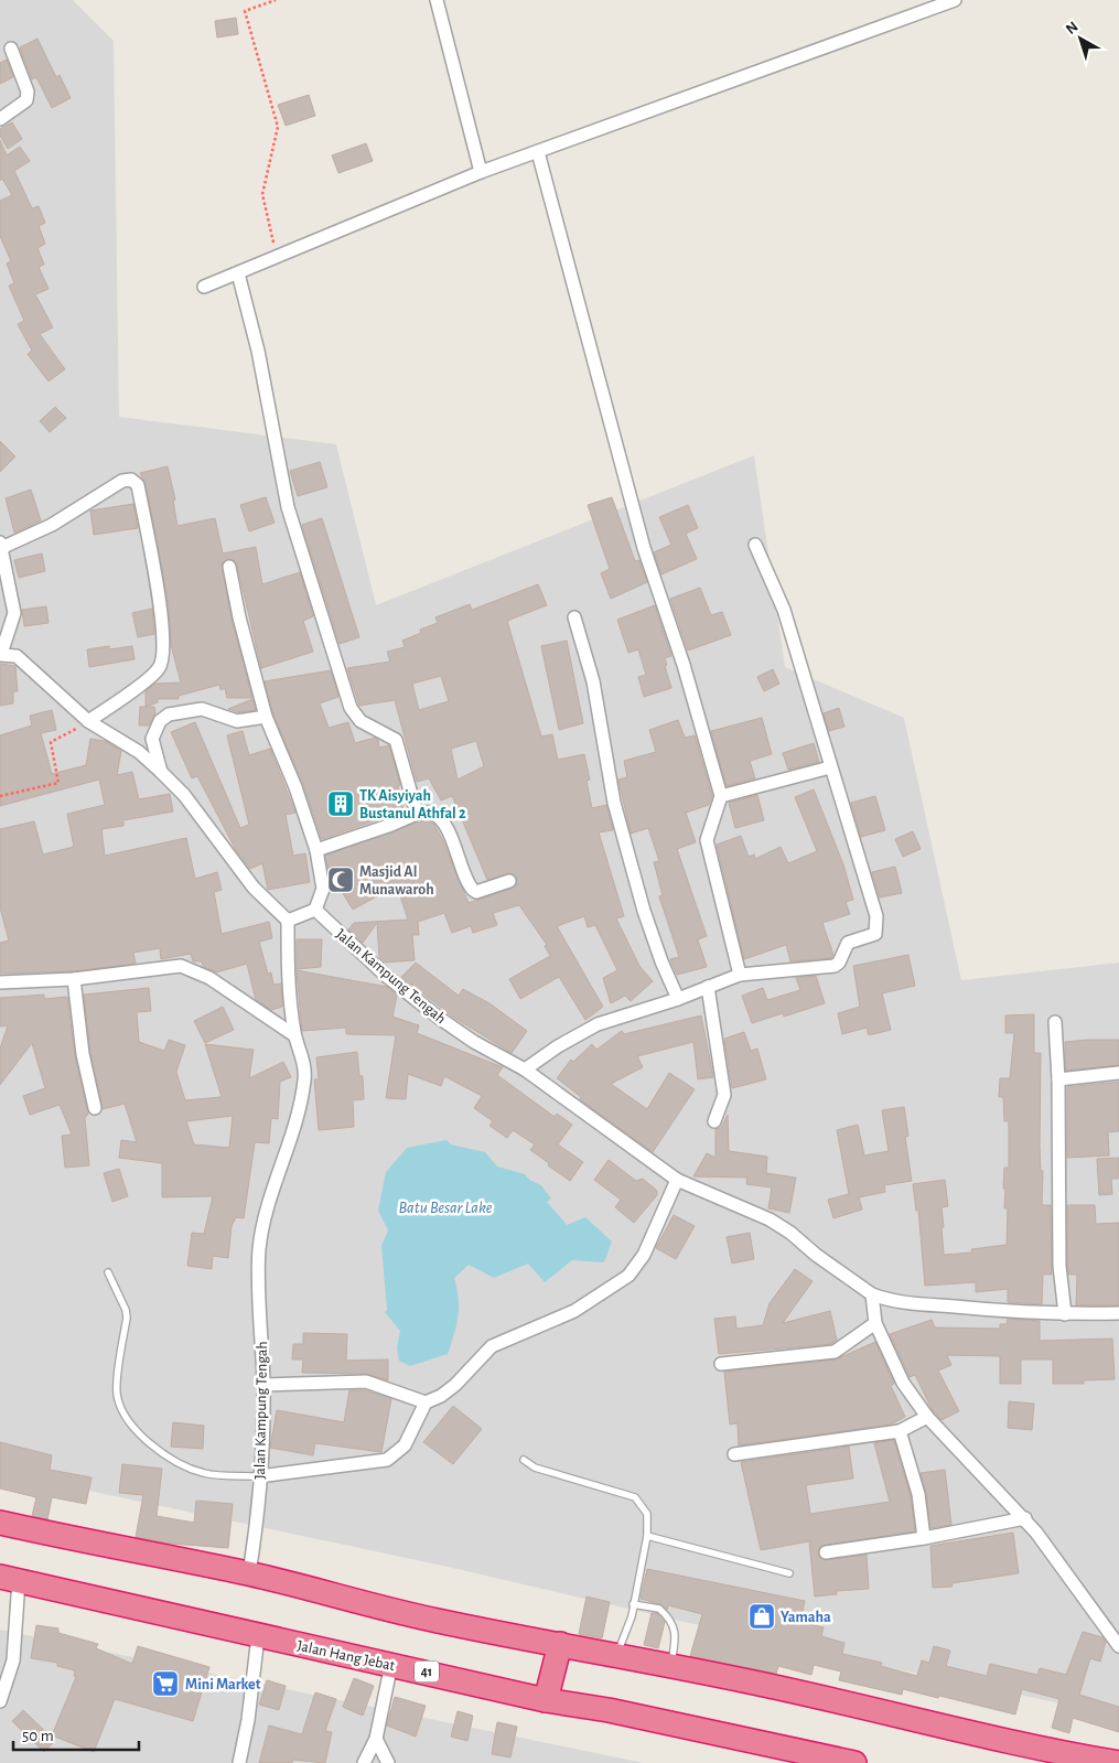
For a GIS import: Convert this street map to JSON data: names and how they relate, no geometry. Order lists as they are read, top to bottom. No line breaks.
{"streets":{"highway":["Jalan Hang Jebat","41"],"street":["Jalan Kampung Tengah"]},"water":["Batu Besar Lake"],"places":{"building":["TK Aisyiyah Bustanul Athfal 2"],"mosque":["Masjid Al Munawaroh"],"shop":["Yamaha"],"supermarket":["Mini Market"]},"scale_bar":"50 m","north":"top left"}
